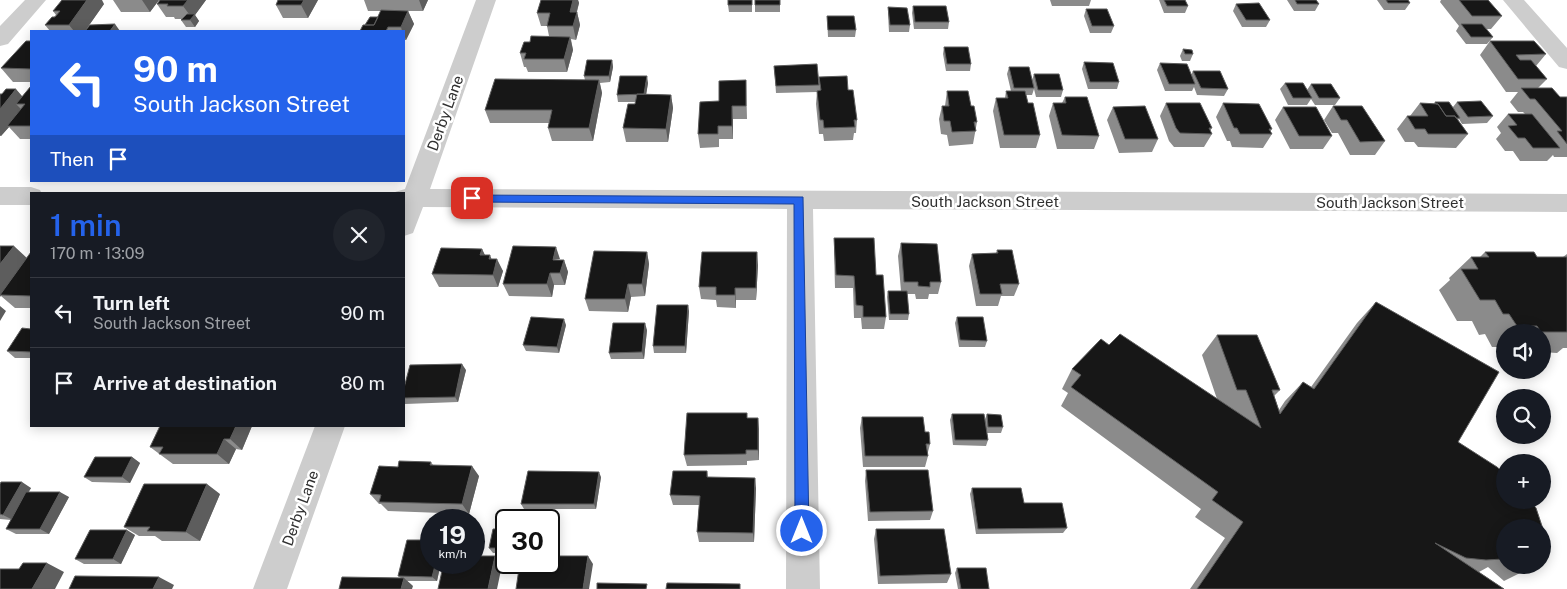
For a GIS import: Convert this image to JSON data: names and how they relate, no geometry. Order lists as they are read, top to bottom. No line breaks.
{"streets":{"street":["Derby Lane","South Jackson Street"]},"crossings":[["Derby Lane","South Jackson Street"]],"page":{"turn":["90 m","South Jackson Street"],"then":"Then","heading":["1 min","170 m · 13:09"],"list":[{"name":"Turn left","note":"South Jackson Street","value":"90 m"},{"name":"Arrive at destination","value":"80 m"}],"map_buttons":["+","−"],"speed":"19 km/h","limit":"30"}}
